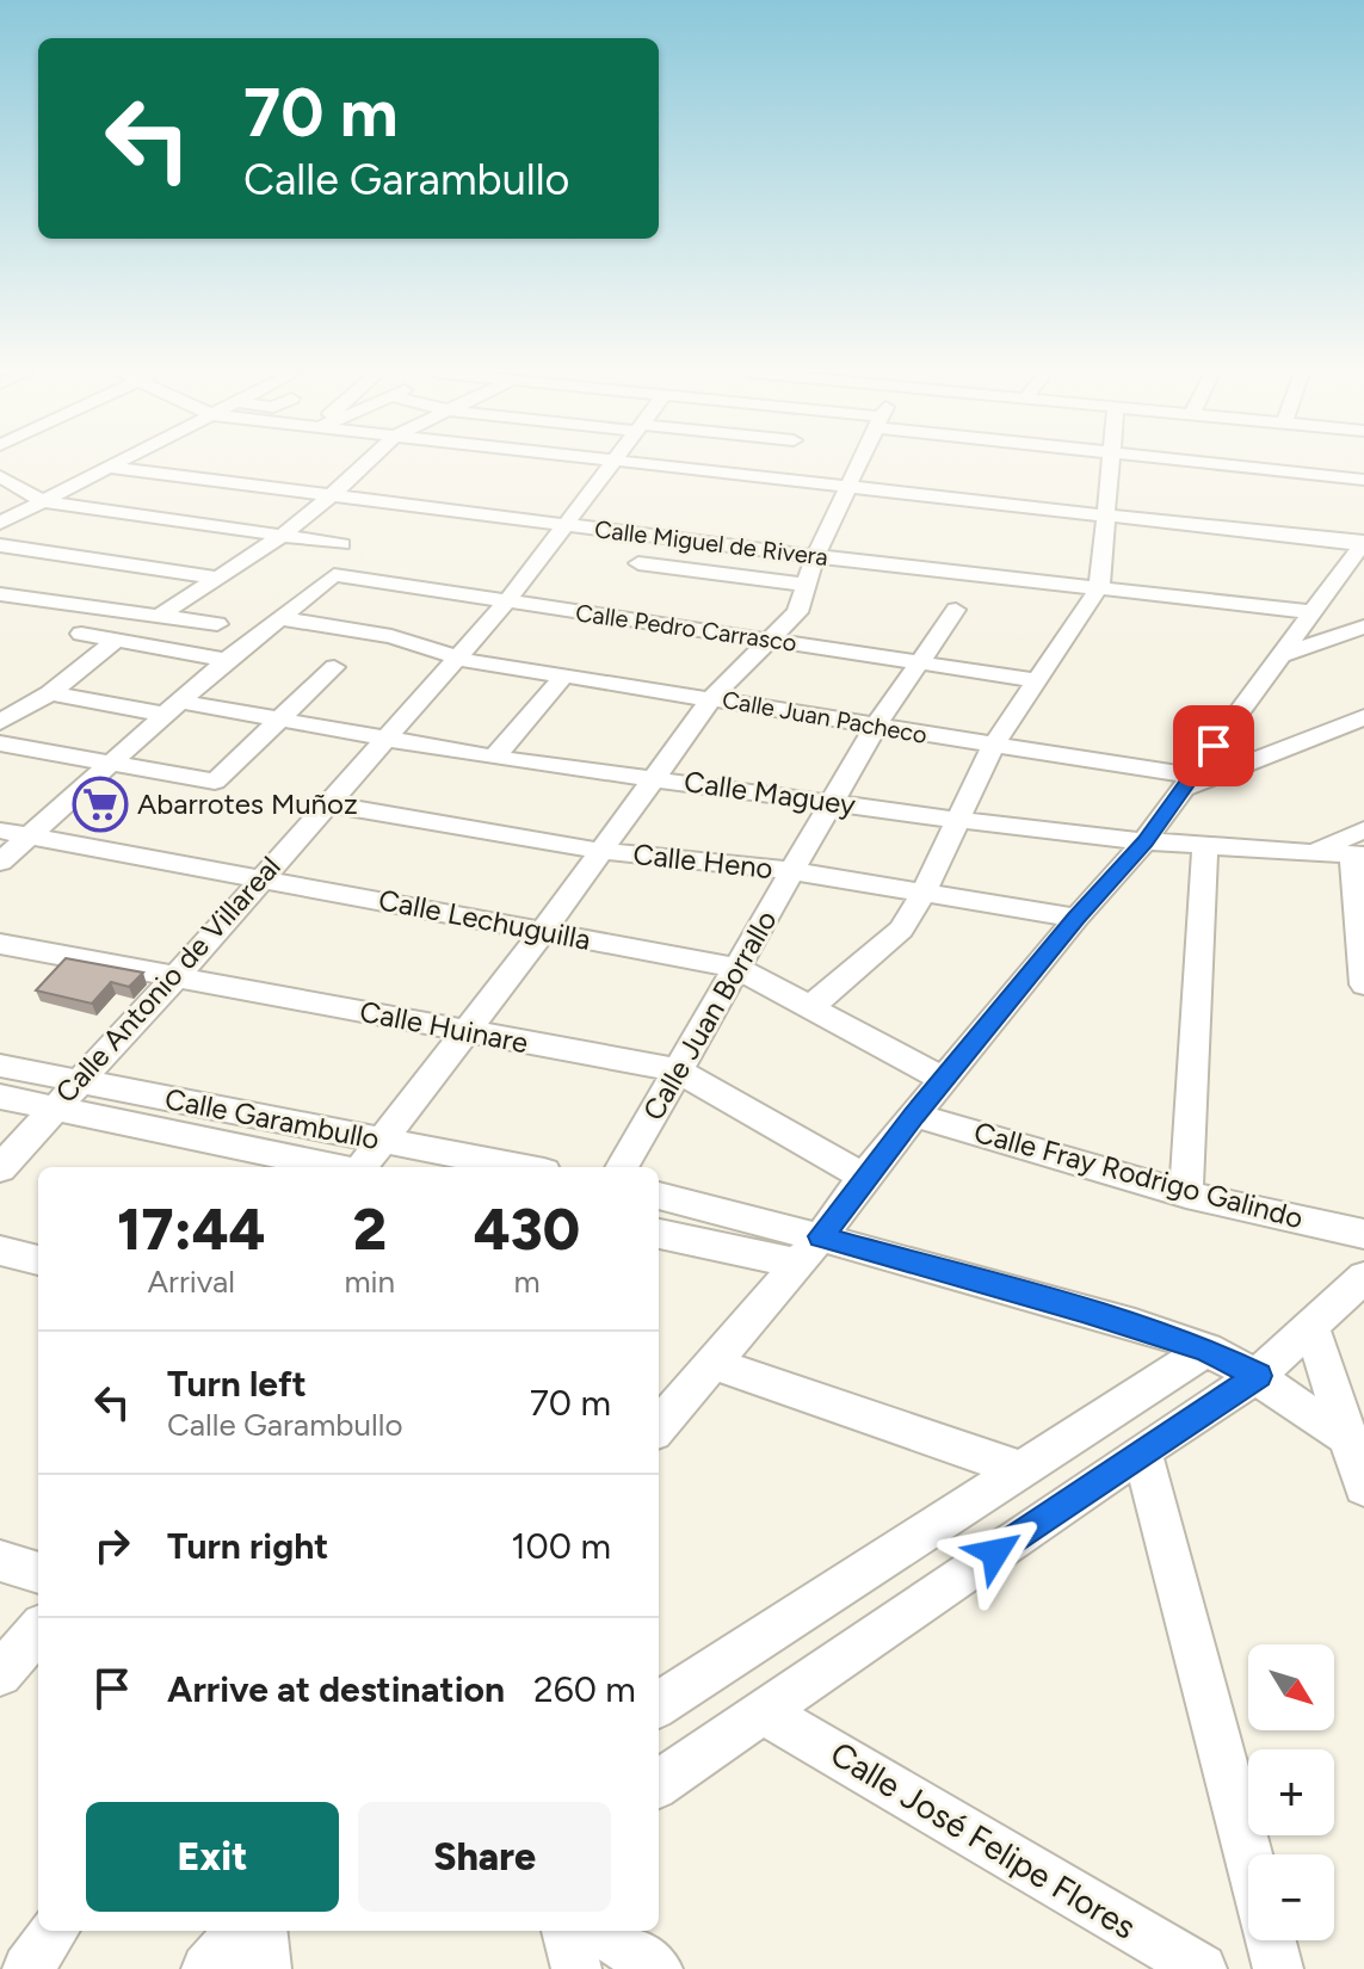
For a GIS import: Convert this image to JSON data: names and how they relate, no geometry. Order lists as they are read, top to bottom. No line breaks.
{"streets":{"street":["Calle Miguel de Rivera","Calle Pedro Carrasco","Calle Juan Pacheco","Calle Maguey","Calle Heno","Calle Lechuguilla","Calle Antonio de Villareal","Calle Juan Borrallo","Calle Huinare","Calle Garambullo","Calle Fray Rodrigo Galindo","Calle José Felipe Flores"]},"crossings":[["Calle Miguel de Rivera","Calle Antonio de Villareal"],["Calle Pedro Carrasco","Calle Juan Pacheco"],["Calle Pedro Carrasco","Calle Antonio de Villareal"],["Calle Pedro Carrasco","Calle Juan Borrallo"],["Calle Juan Pacheco","Calle Antonio de Villareal"],["Calle Juan Pacheco","Calle Juan Borrallo"],["Calle Maguey","Calle Antonio de Villareal"],["Calle Maguey","Calle Juan Borrallo"],["Calle Heno","Calle Antonio de Villareal"],["Calle Heno","Calle Juan Borrallo"],["Calle Lechuguilla","Calle Antonio de Villareal"],["Calle Lechuguilla","Calle Juan Borrallo"],["Calle Antonio de Villareal","Calle Huinare"],["Calle Antonio de Villareal","Calle Garambullo"],["Calle Juan Borrallo","Calle Huinare"]],"places":{"supermarket":["Abarrotes Muñoz"]},"north":"bottom right","page":{"turn":["70 m","Calle Garambullo"],"eta":["17:44","Arrival","2","min","430","m"],"list":[{"name":"Turn left","note":"Calle Garambullo","value":"70 m"},{"name":"Turn right","value":"100 m"},{"name":"Arrive at destination","value":"260 m"}],"map_buttons":["+","−"],"buttons":["Exit","Share"]}}
